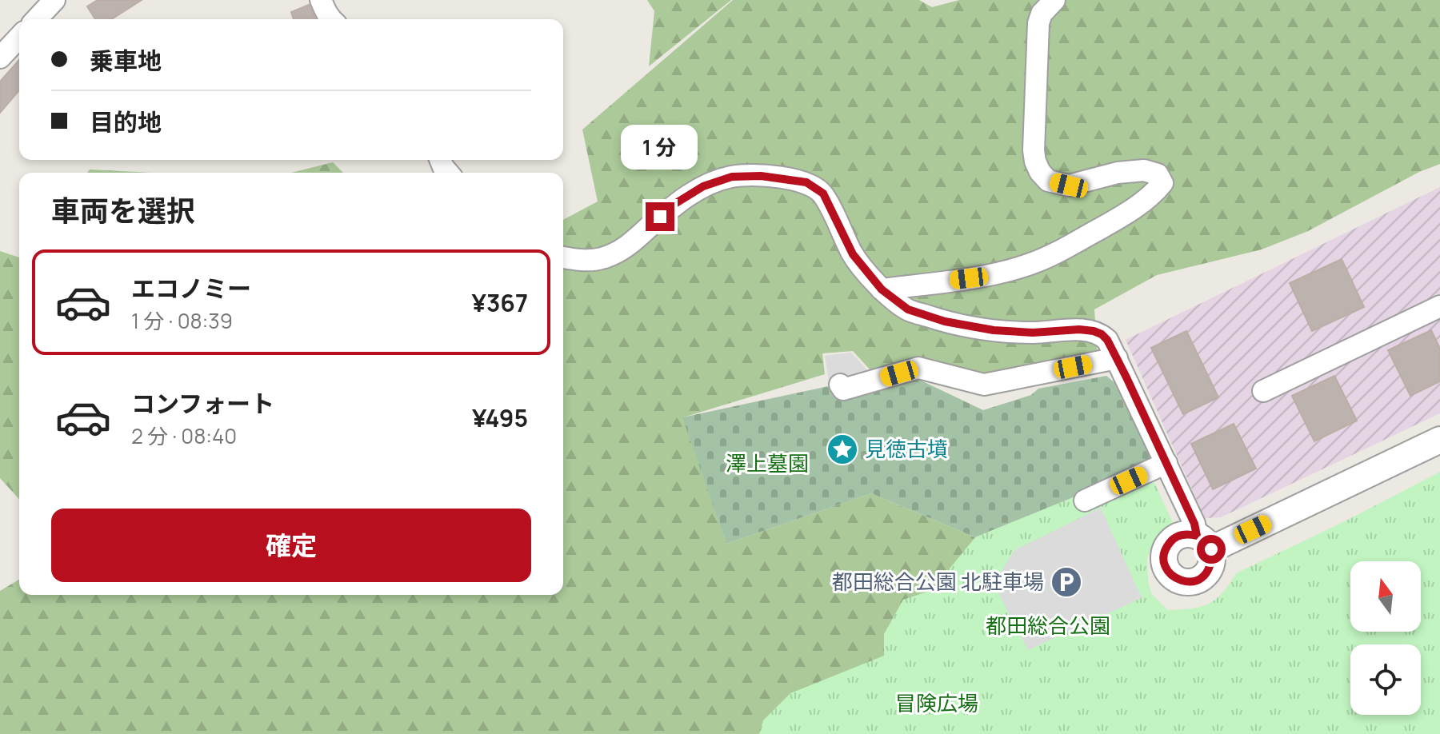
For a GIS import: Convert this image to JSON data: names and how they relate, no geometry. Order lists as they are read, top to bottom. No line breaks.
{"parks":["澤上墓園","都田総合公園","冒険広場"],"places":{"place":["見徳古墳"],"parking":["都田総合公園 北駐車場"]},"north":"top","page":{"banner":["乗車地","目的地"],"bubble":"1 分","heading":"車両を選択","list":[{"name":"エコノミー","note":"1 分 · 08:39","value":"¥367"},{"name":"コンフォート","note":"2 分 · 08:40","value":"¥495"}],"buttons":"確定"}}
